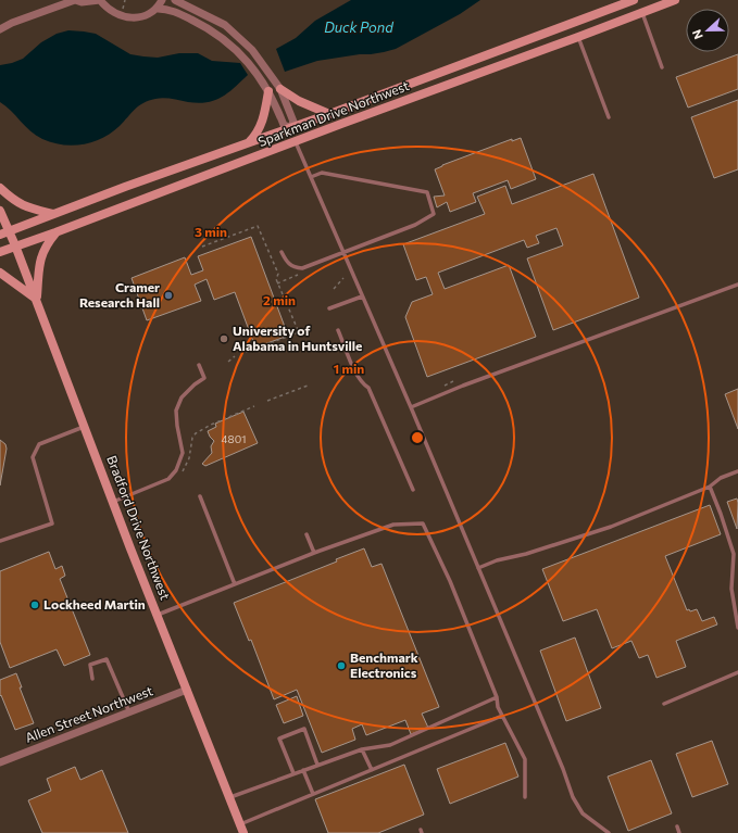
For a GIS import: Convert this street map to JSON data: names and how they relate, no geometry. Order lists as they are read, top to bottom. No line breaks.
{"streets":{"main road":["Sparkman Drive Northwest","Bradford Drive Northwest"],"street":["Allen Street Northwest"]},"crossings":[["Sparkman Drive Northwest","Bradford Drive Northwest"],["Bradford Drive Northwest","Allen Street Northwest"]],"water":["Duck Pond"],"places":["Cramer Research Hall","University of Alabama in Huntsville","Lockheed Martin","Benchmark Electronics"],"house_numbers":["4801"],"north":"left","rings":["3 min","2 min","1 min"]}
